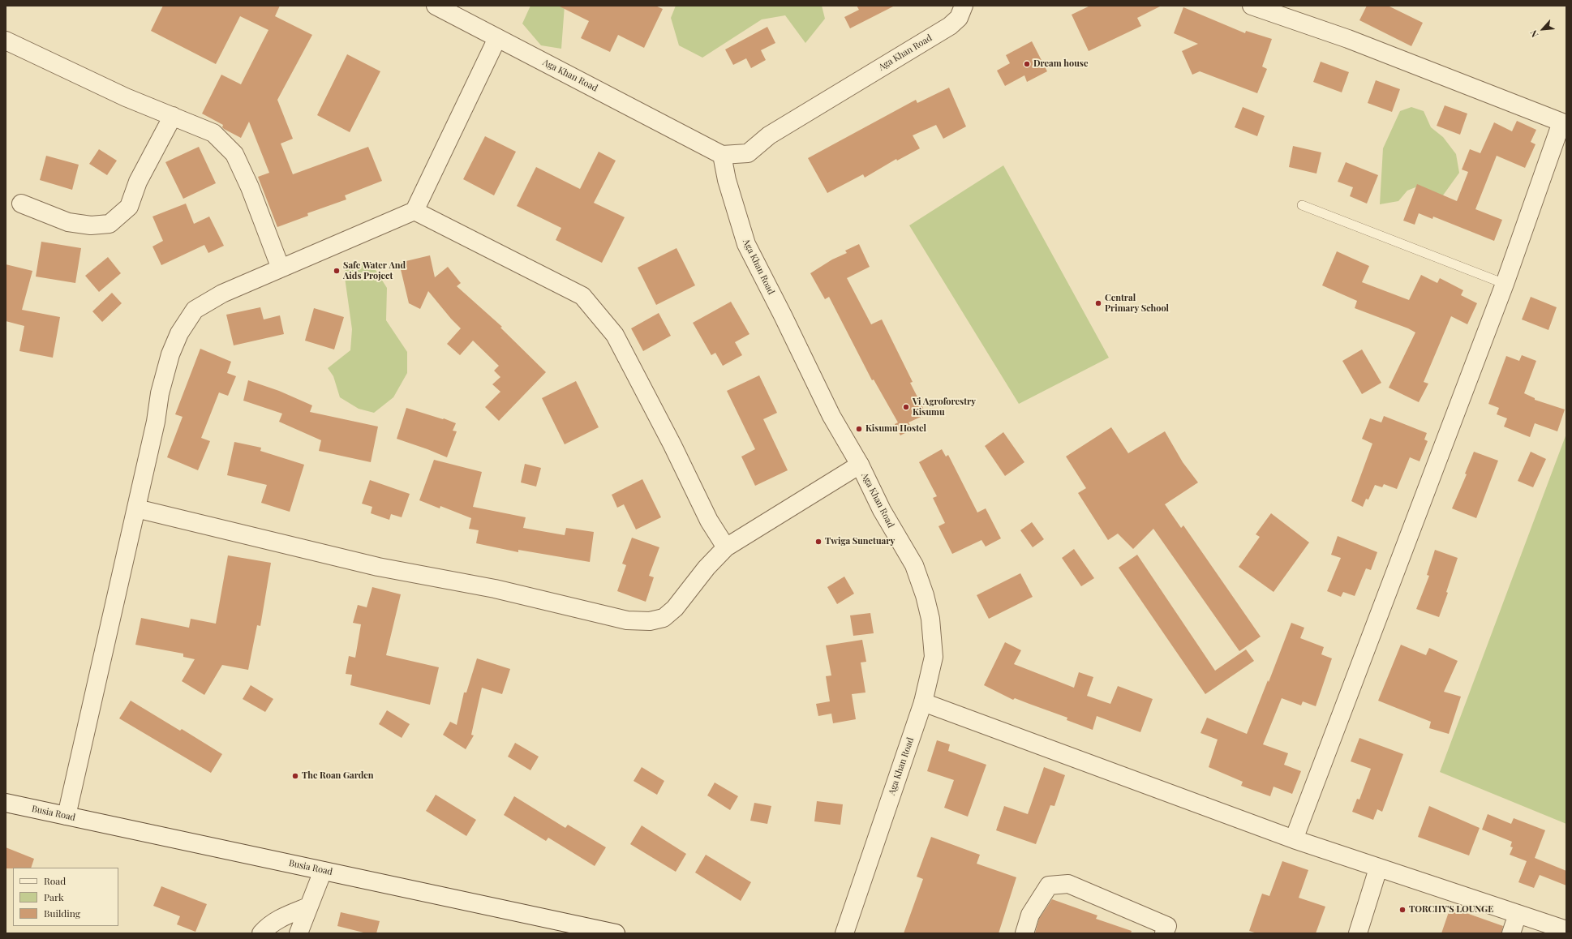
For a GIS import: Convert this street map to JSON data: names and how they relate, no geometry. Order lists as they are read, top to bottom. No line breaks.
{"streets":{"street":["Aga Khan Road","Busia Road"]},"places":["Dream house","Safe Water And Aids Project","Central Primary School","Vi Agroforestry Kisumu","Kisumu Hostel","Twiga Sunctuary","The Roan Garden","TORCHY'S LOUNGE"],"legend":["Road","Park","Building"],"north":"bottom left"}
